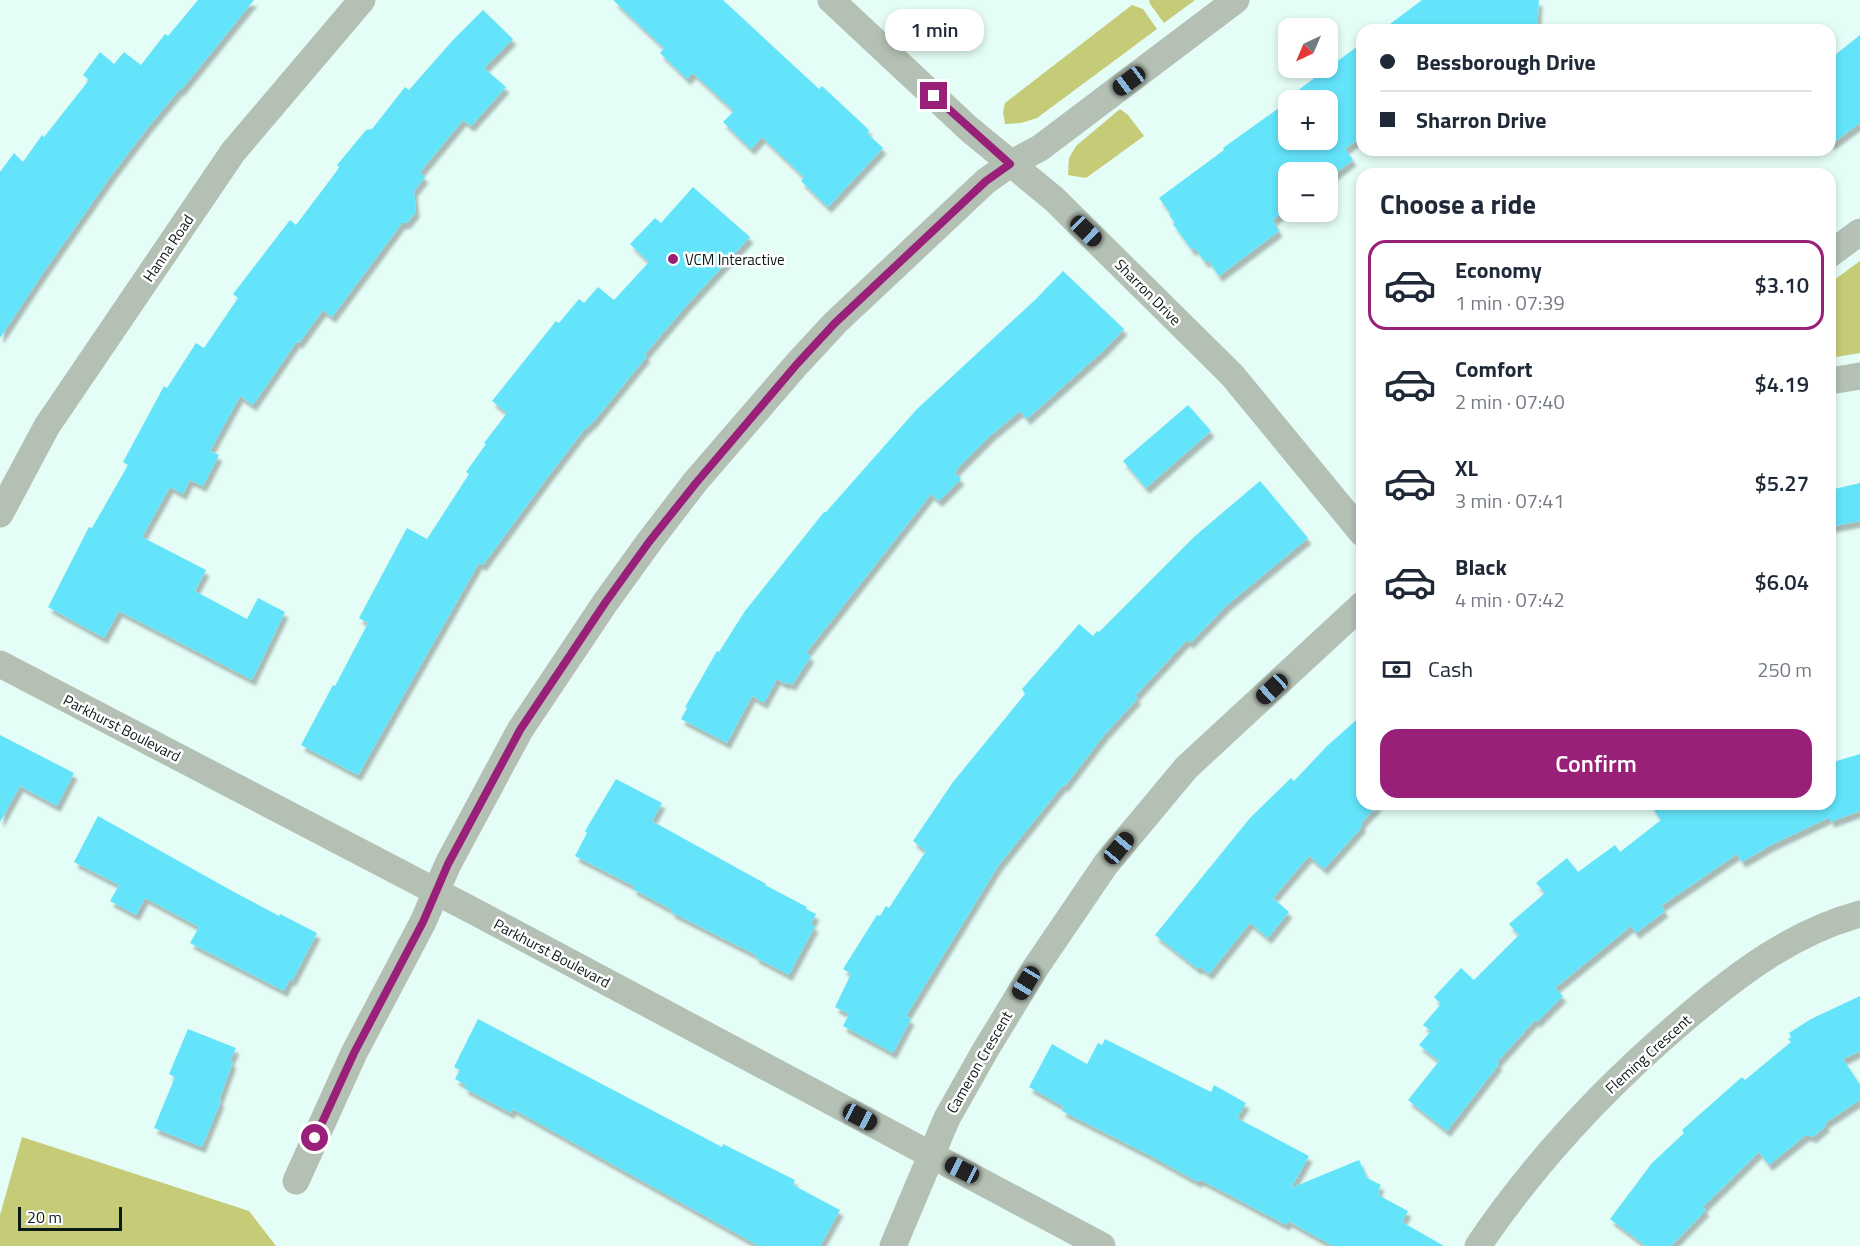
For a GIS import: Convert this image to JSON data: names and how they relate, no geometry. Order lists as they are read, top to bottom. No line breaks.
{"streets":{"street":["Hanna Road","Sharron Drive","Parkhurst Boulevard","Fleming Crescent","Cameron Crescent"]},"crossings":[["Parkhurst Boulevard","Cameron Crescent"]],"places":["VCM Interactive"],"scale_bar":"20 m","north":"bottom left","page":{"bubble":"1 min","map_buttons":["+","−"],"banner":["Bessborough Drive","Sharron Drive"],"heading":"Choose a ride","list":[{"name":"Economy","note":"1 min · 07:39","value":"$3.10"},{"name":"Comfort","note":"2 min · 07:40","value":"$4.19"},{"name":"XL","note":"3 min · 07:41","value":"$5.27"},{"name":"Black","note":"4 min · 07:42","value":"$6.04"}],"pay":["Cash","250 m"],"buttons":"Confirm","scale":"20 m"}}
